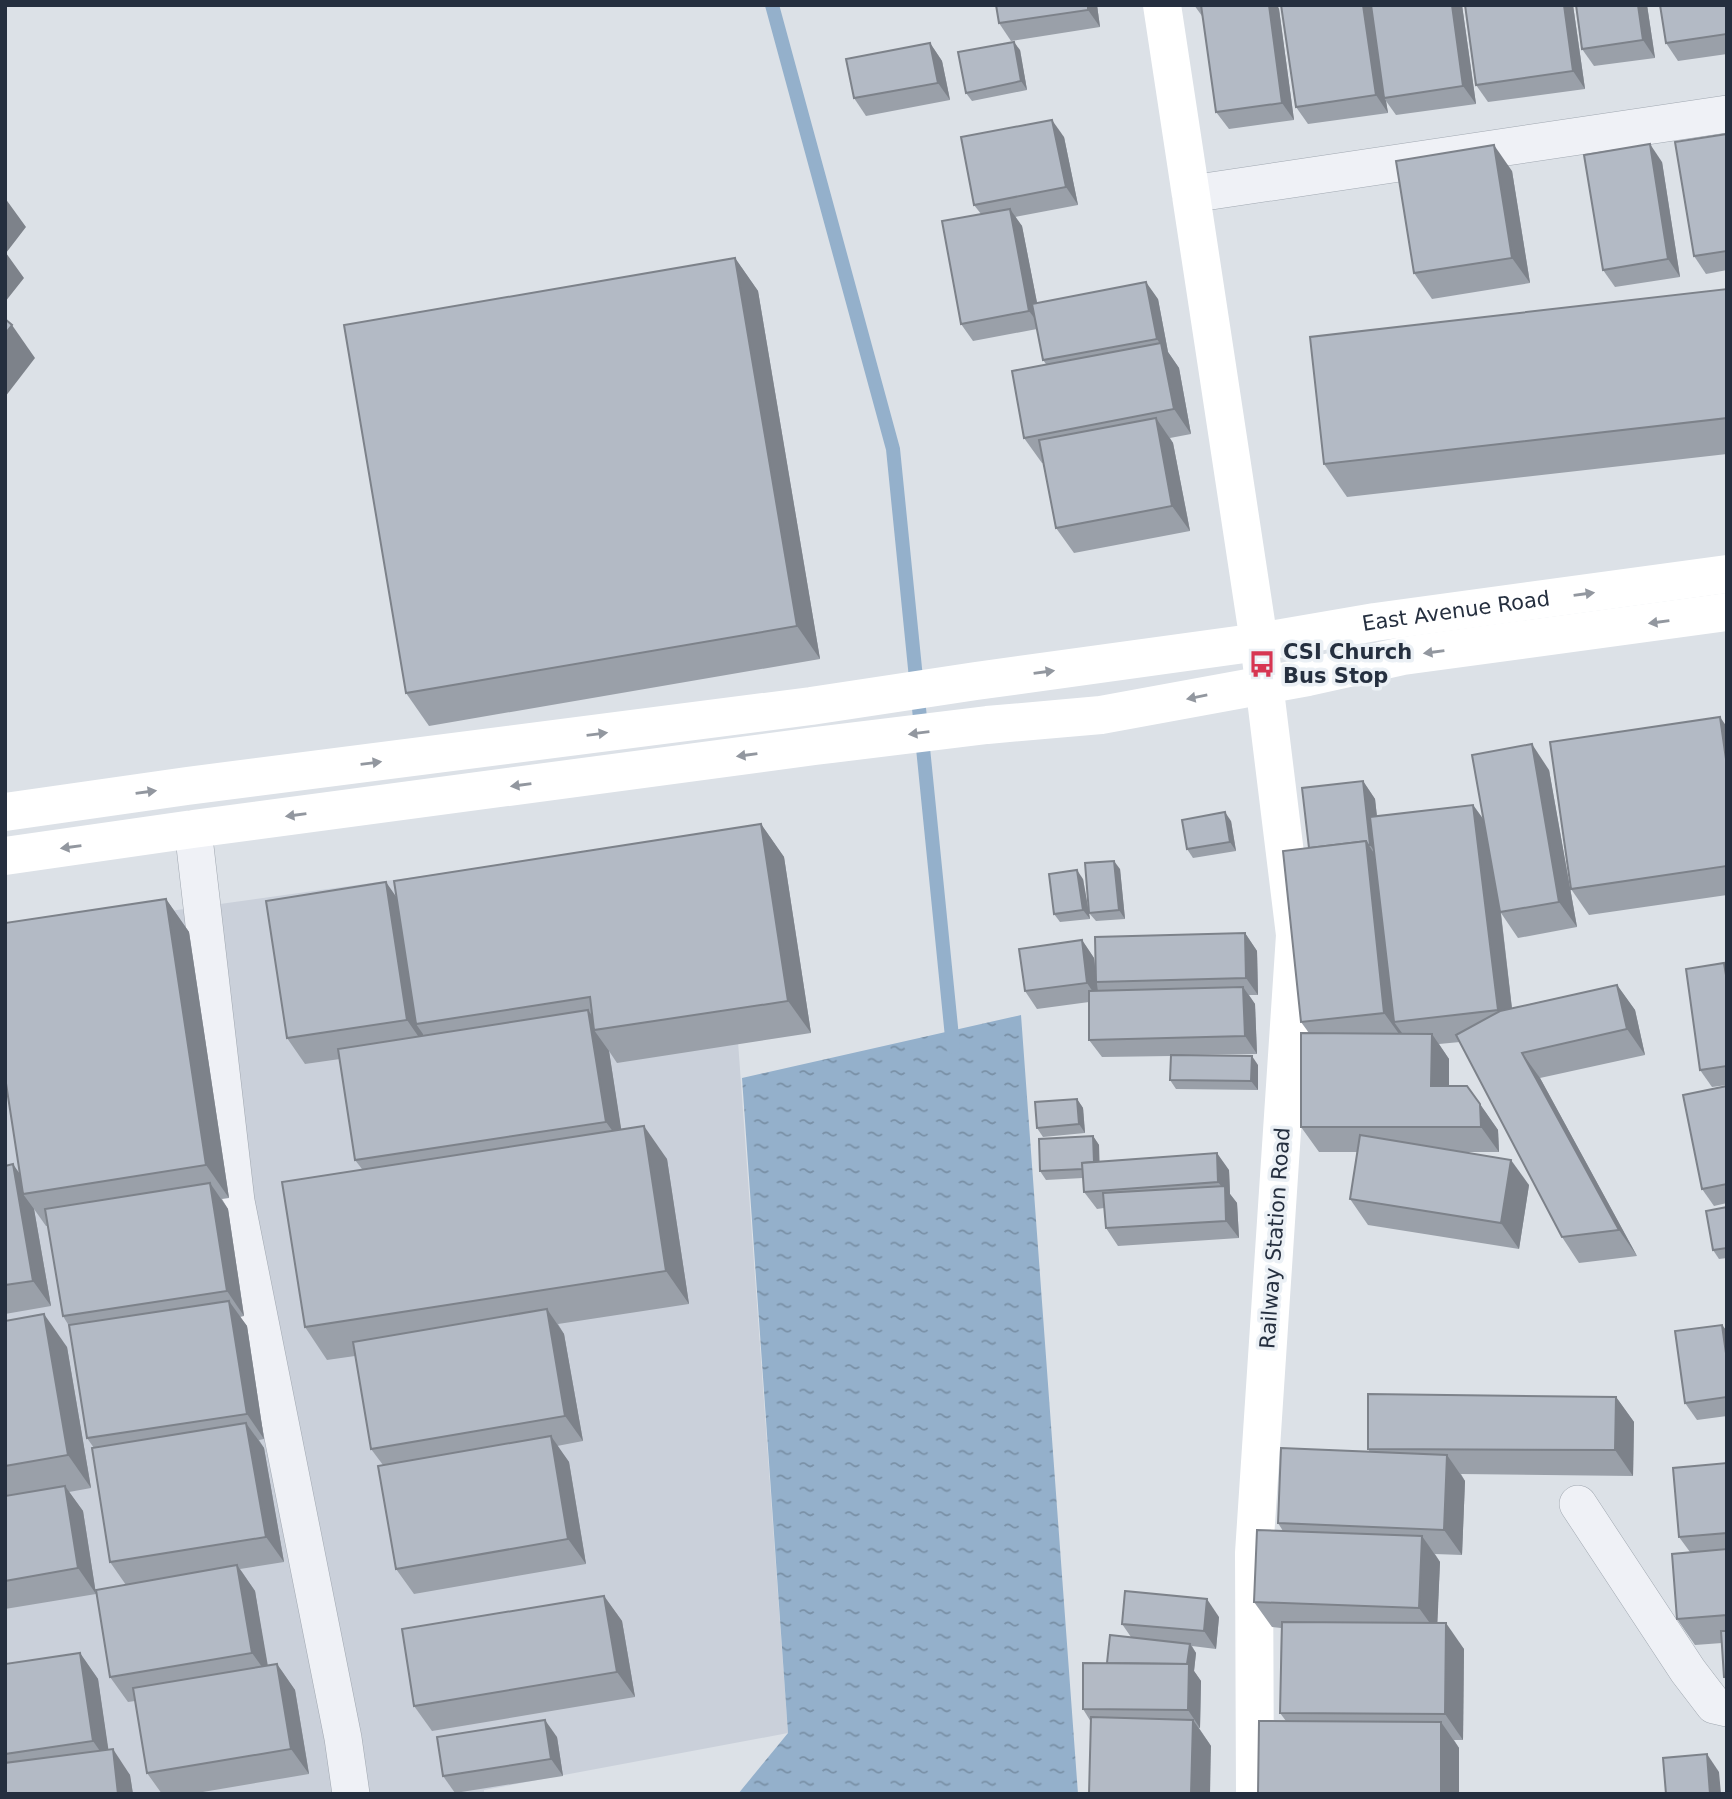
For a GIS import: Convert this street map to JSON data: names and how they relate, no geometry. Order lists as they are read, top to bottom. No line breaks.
{"streets":{"main road":["East Avenue Road","Railway Station Road"]},"crossings":[["East Avenue Road","Railway Station Road"]],"places":{"bus stop":["CSI Church Bus Stop"]}}
